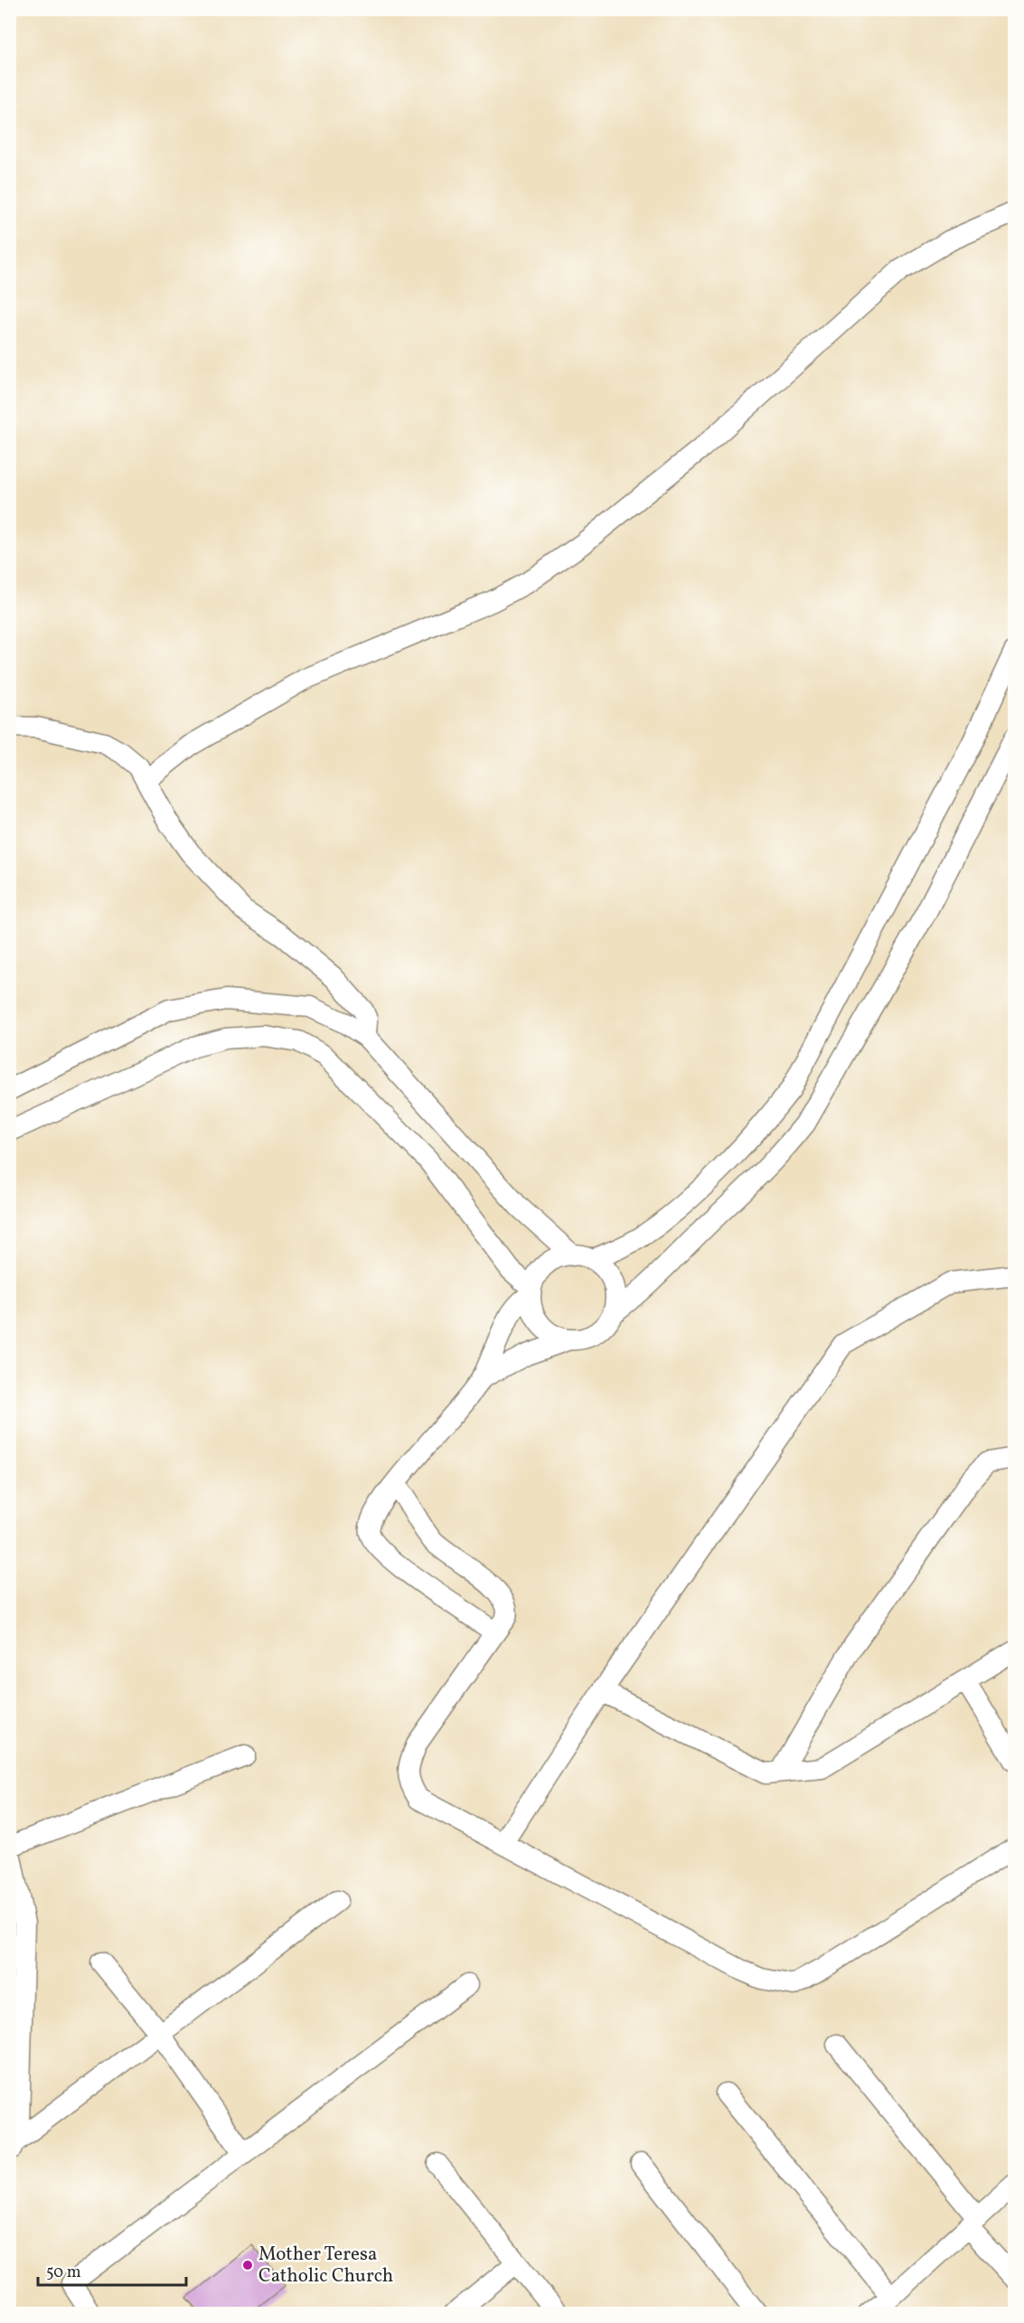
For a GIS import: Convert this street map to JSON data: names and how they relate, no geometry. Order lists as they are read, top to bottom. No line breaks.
{"places":["Mother Teresa Catholic Church"],"scale_bar":"50 m"}
